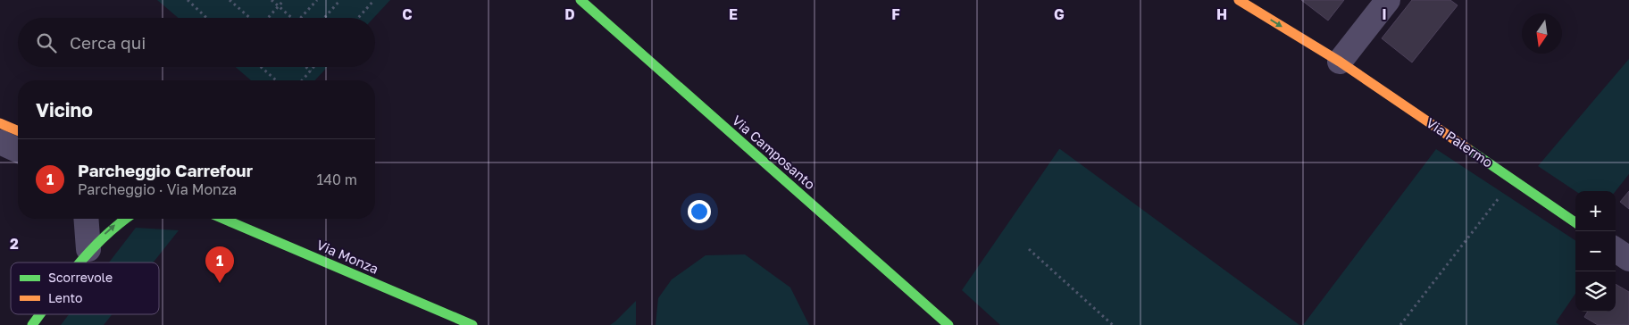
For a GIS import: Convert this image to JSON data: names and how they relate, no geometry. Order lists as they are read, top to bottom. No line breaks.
{"streets":{"street":["Via Palermo","Via Camposanto","Via Monza"]},"legend":["Scorrevole","Lento"],"north":"bottom","page":{"search":"Cerca qui","heading":"Vicino","list":[{"mark":"1","name":"Parcheggio Carrefour","note":"Parcheggio · Via Monza","value":"140 m"}],"map_buttons":["+","−"],"pins":"1"},"grid":{"columns":["C","D","E","F","G","H","I"],"rows":["2"]}}
